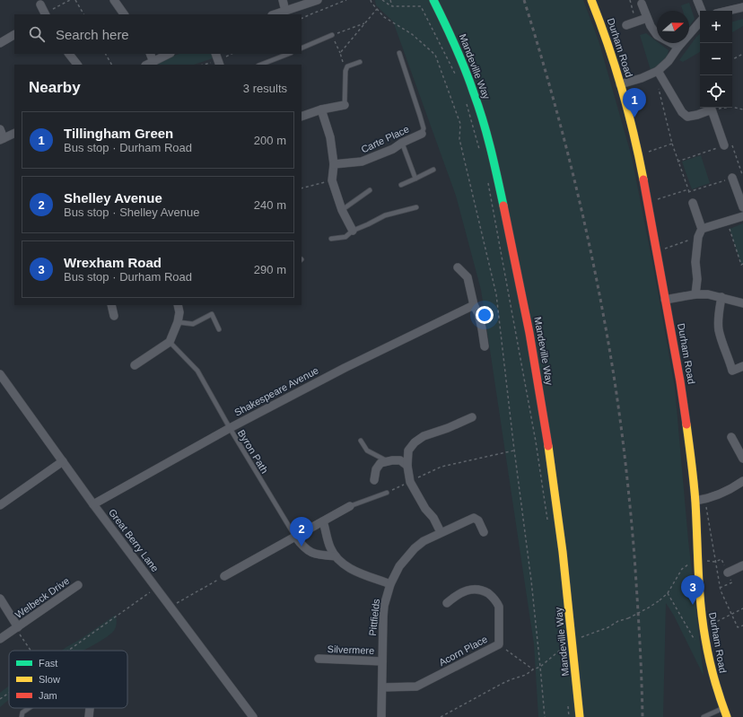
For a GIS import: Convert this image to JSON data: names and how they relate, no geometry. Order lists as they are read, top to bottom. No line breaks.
{"streets":{"street":["Durham Road","Mandeville Way","Carte Place","Shakespeare Avenue","Great Berry Lane","Welbeck Drive","Pittfields","Silvermere","Acorn Place"],"lane":["Byron Path"]},"crossings":[["Shakespeare Avenue","Byron Path"],["Shakespeare Avenue","Great Berry Lane"],["Pittfields","Silvermere"],["Pittfields","Acorn Place"]],"legend":["Fast","Slow","Jam"],"north":"right","page":{"map_buttons":["+","−"],"search":"Search here","heading":["Nearby","3 results"],"pins":["1","2","3"],"list":[{"mark":"1","name":"Tillingham Green","note":"Bus stop · Durham Road","value":"200 m"},{"mark":"2","name":"Shelley Avenue","note":"Bus stop · Shelley Avenue","value":"240 m"},{"mark":"3","name":"Wrexham Road","note":"Bus stop · Durham Road","value":"290 m"}]}}
